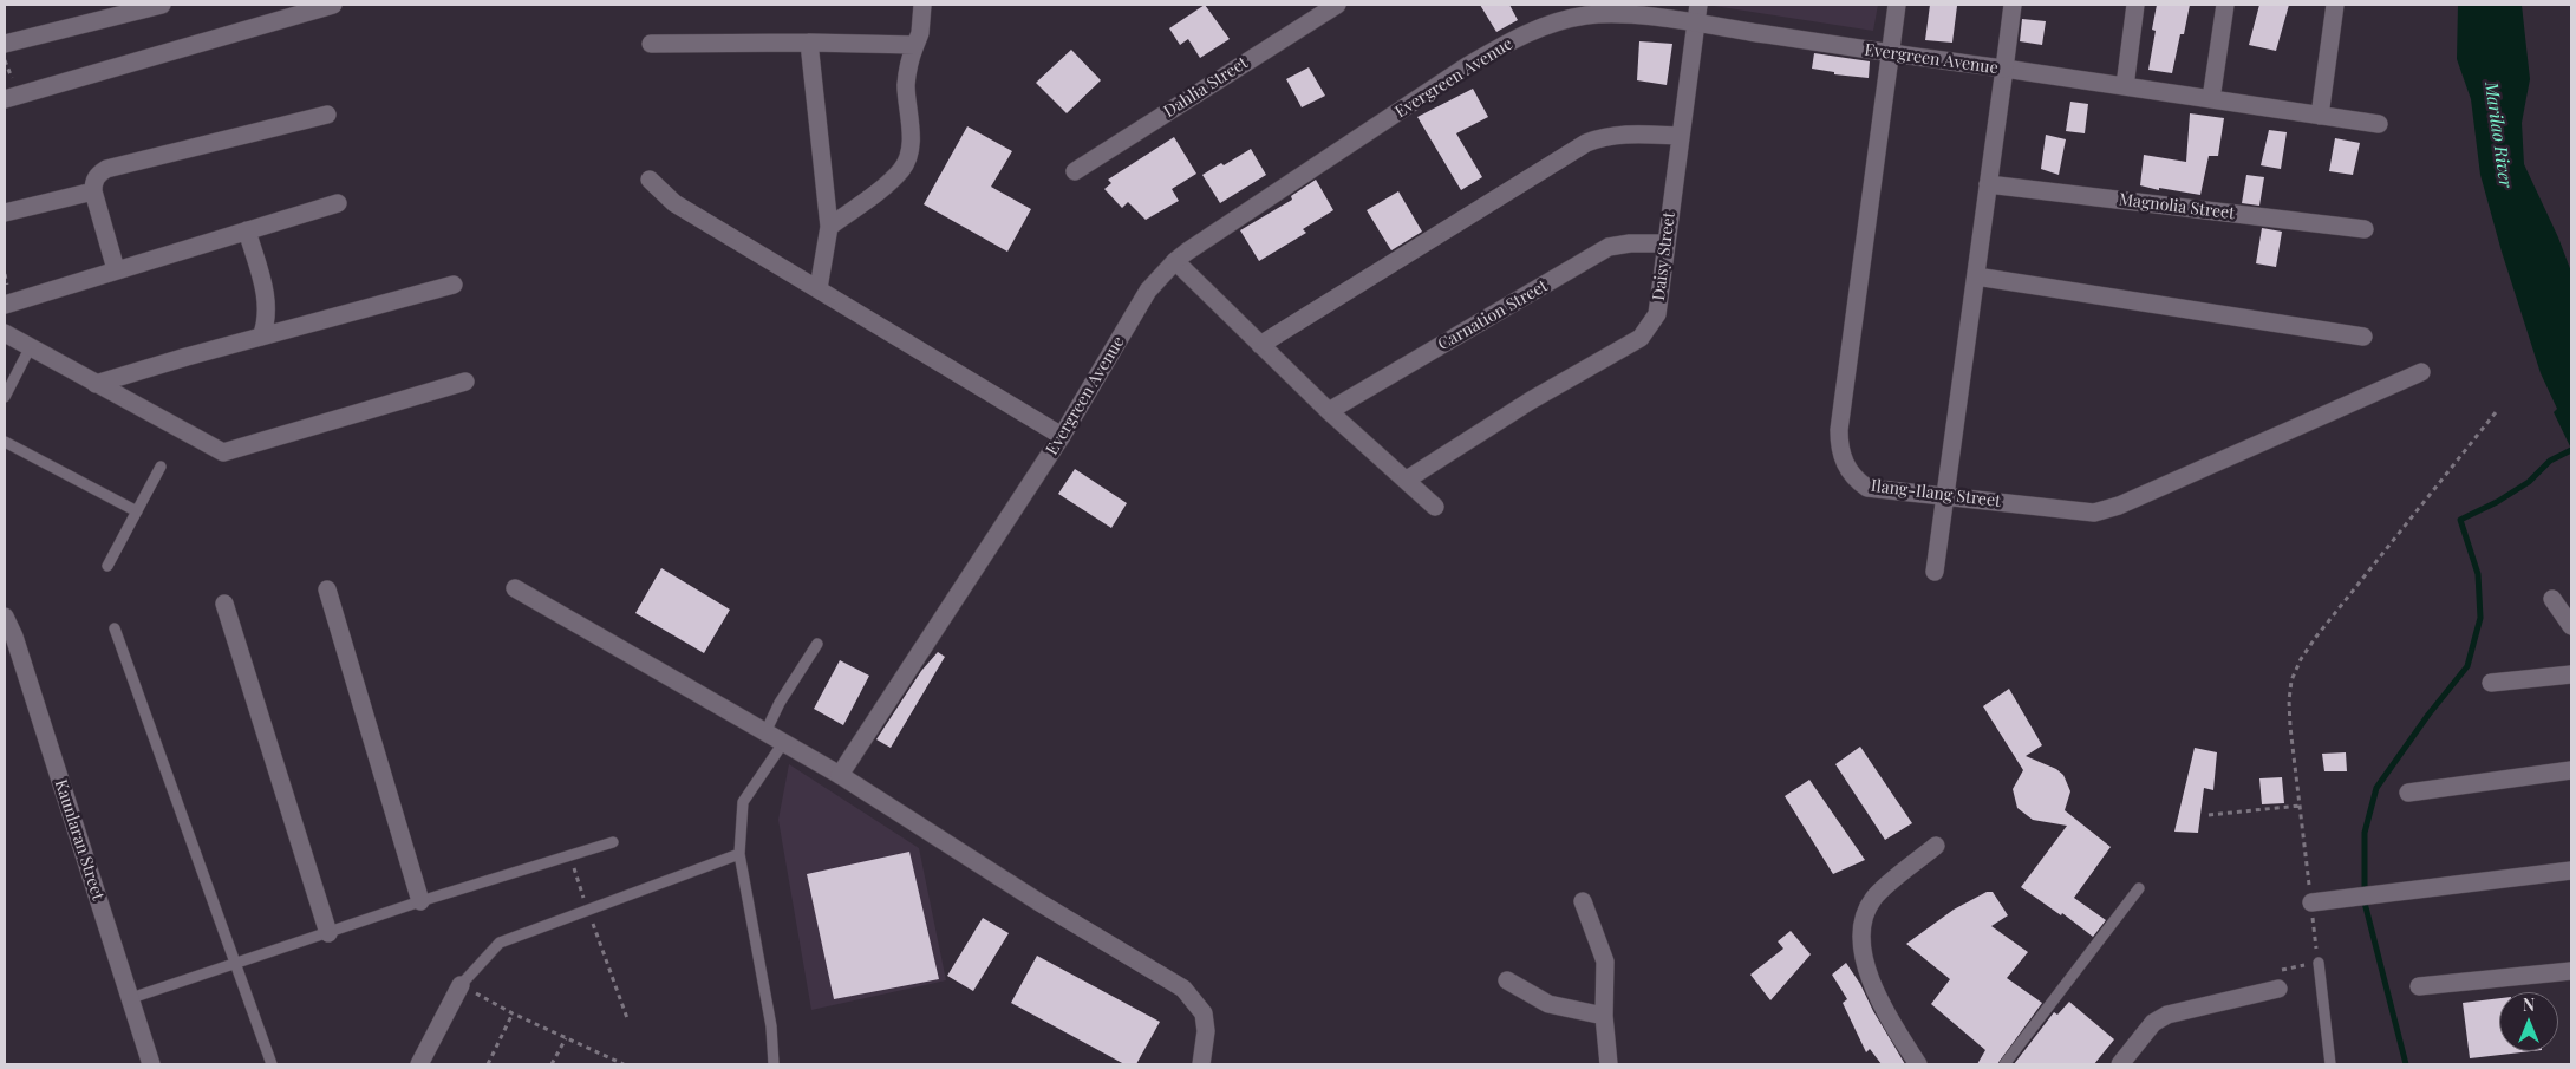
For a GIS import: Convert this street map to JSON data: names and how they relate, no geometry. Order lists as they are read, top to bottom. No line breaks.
{"streets":{"street":["Evergreen Avenue","Dahlia Street","Magnolia Street","Daisy Street","Carnation Street","Ilang-Ilang Street","Kaunlaran Street"]},"crossings":[["Evergreen Avenue","Daisy Street"],["Evergreen Avenue","Ilang-Ilang Street"],["Daisy Street","Carnation Street"]],"water":["Marilao River"],"north":"top"}
